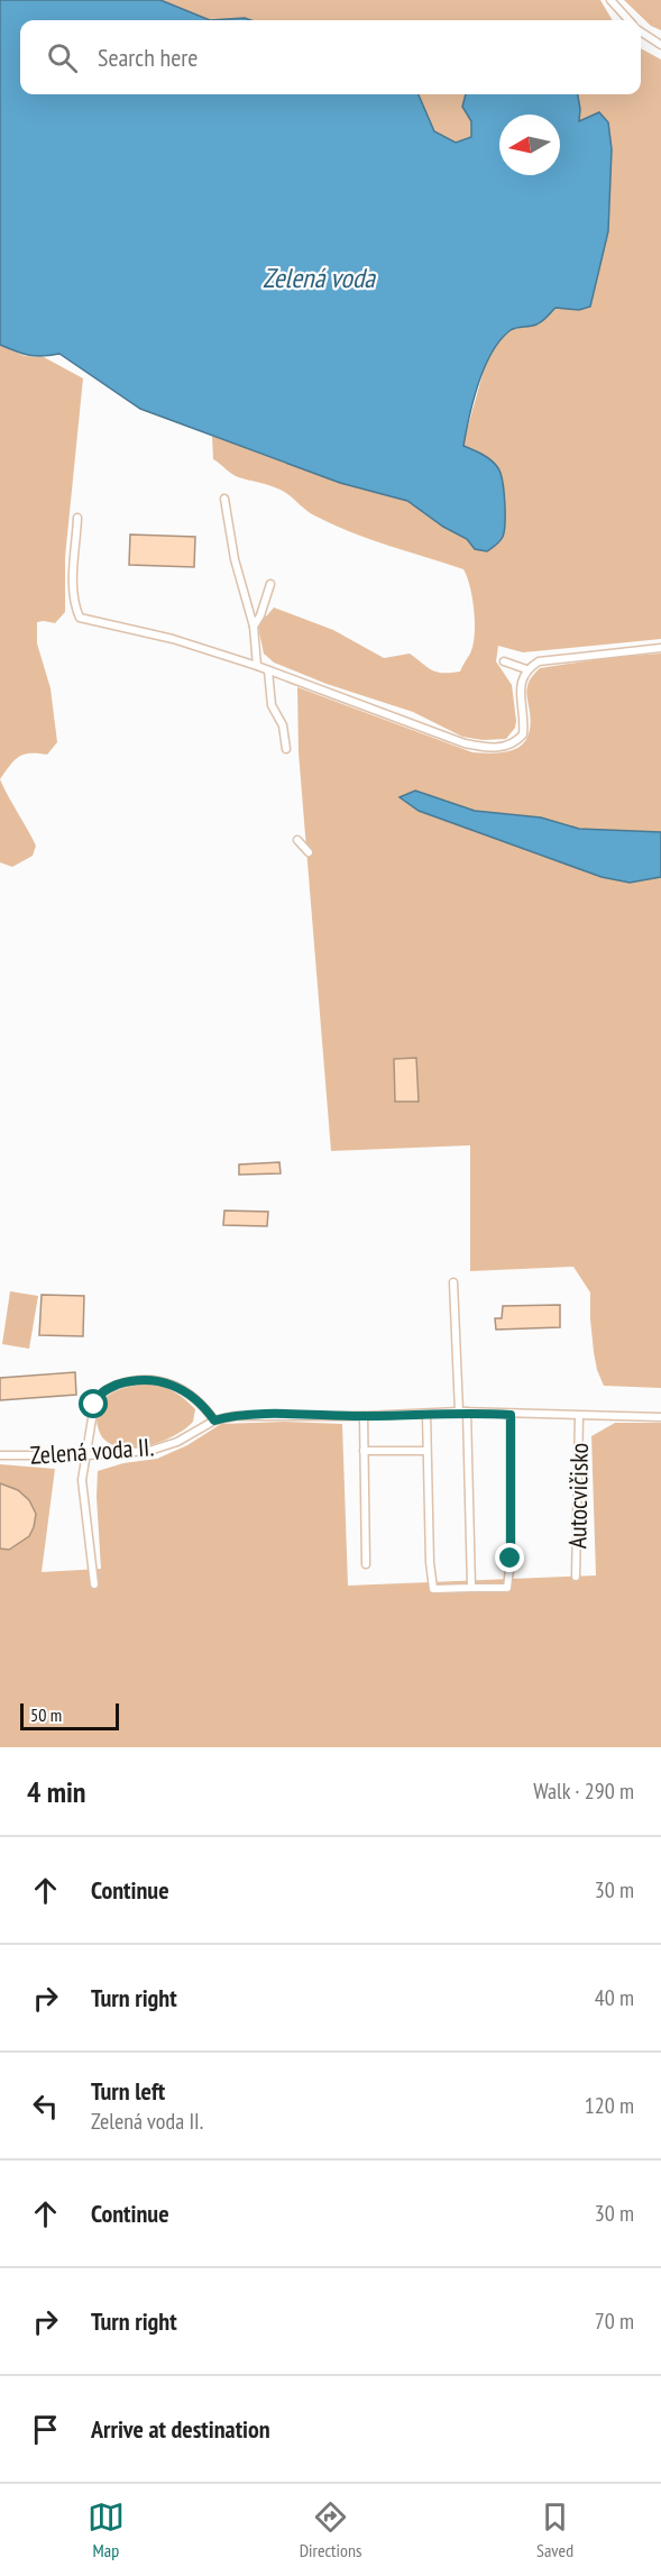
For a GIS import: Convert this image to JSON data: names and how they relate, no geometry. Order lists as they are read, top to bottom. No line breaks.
{"streets":{"lane":["Zelená voda II.","Autocvičisko"]},"crossings":[["Zelená voda II.","Autocvičisko"]],"water":["Zelená voda"],"scale_bar":"50 m","north":"left","page":{"search":"Search here","scale":"50 m","heading":["4 min","Walk · 290 m"],"list":[["Continue","30 m"],["Turn right","40 m"],["Turn left","Zelená voda II.","120 m"],["Continue","30 m"],["Turn right","70 m"],"Arrive at destination"],"nav":["Map","Directions","Saved"]}}
